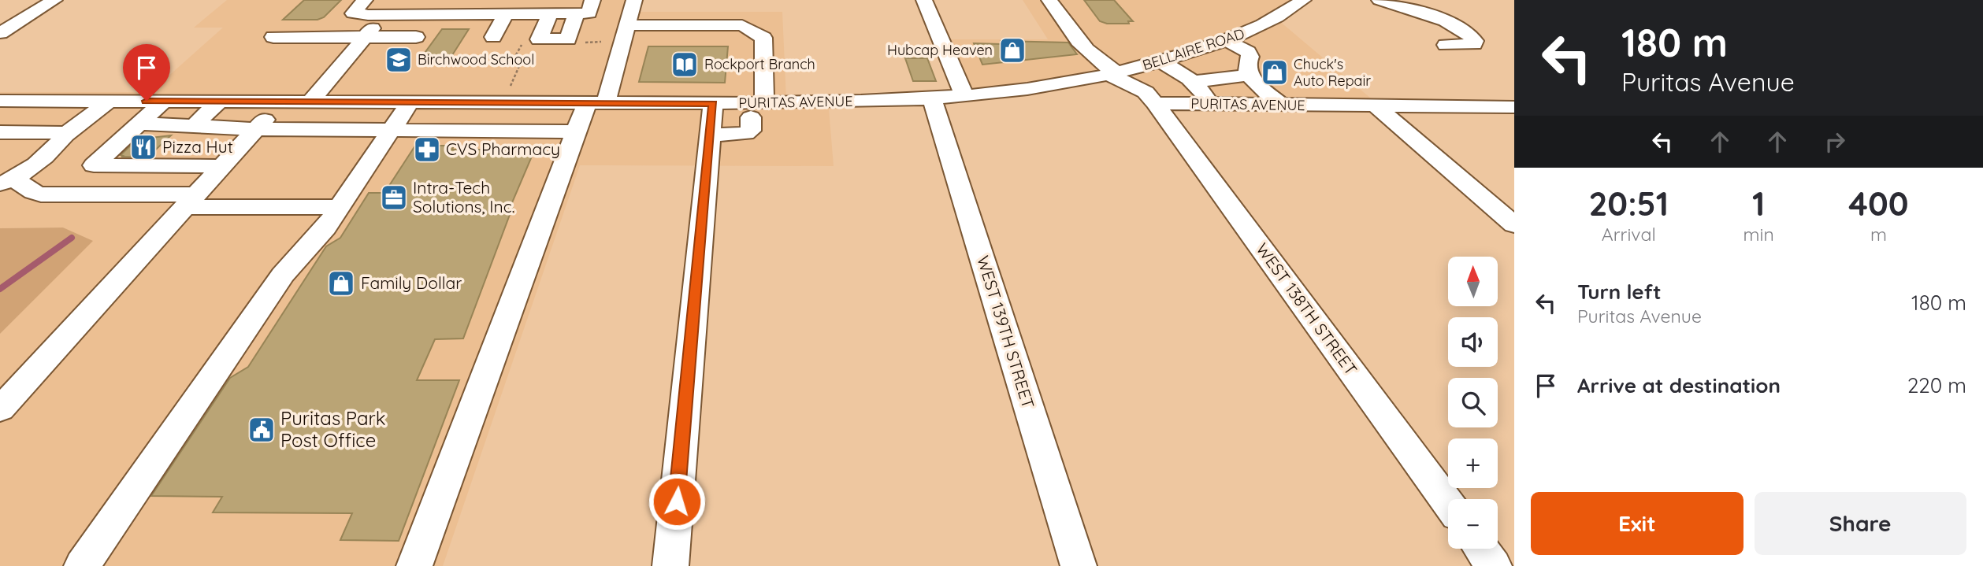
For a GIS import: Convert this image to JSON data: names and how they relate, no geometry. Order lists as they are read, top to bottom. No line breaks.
{"streets":{"street":["BELLAIRE ROAD","PURITAS AVENUE","WEST 138TH STREET","WEST 139TH STREET"]},"crossings":[["BELLAIRE ROAD","PURITAS AVENUE"],["PURITAS AVENUE","WEST 138TH STREET"],["PURITAS AVENUE","WEST 139TH STREET"]],"places":{"shop":["Hubcap Heaven","Chuck's Auto Repair","Family Dollar"],"school or university":["Birchwood School"],"library":["Rockport Branch"],"restaurant":["Pizza Hut"],"pharmacy":["CVS Pharmacy"],"office":["Intra-Tech Solutions, Inc."],"public building":["Puritas Park Post Office"]},"north":"top","page":{"turn":["180 m","Puritas Avenue"],"eta":["20:51","Arrival","1","min","400","m"],"map_buttons":["+","−"],"list":[{"name":"Turn left","note":"Puritas Avenue","value":"180 m"},{"name":"Arrive at destination","value":"220 m"}],"buttons":["Exit","Share"]}}
